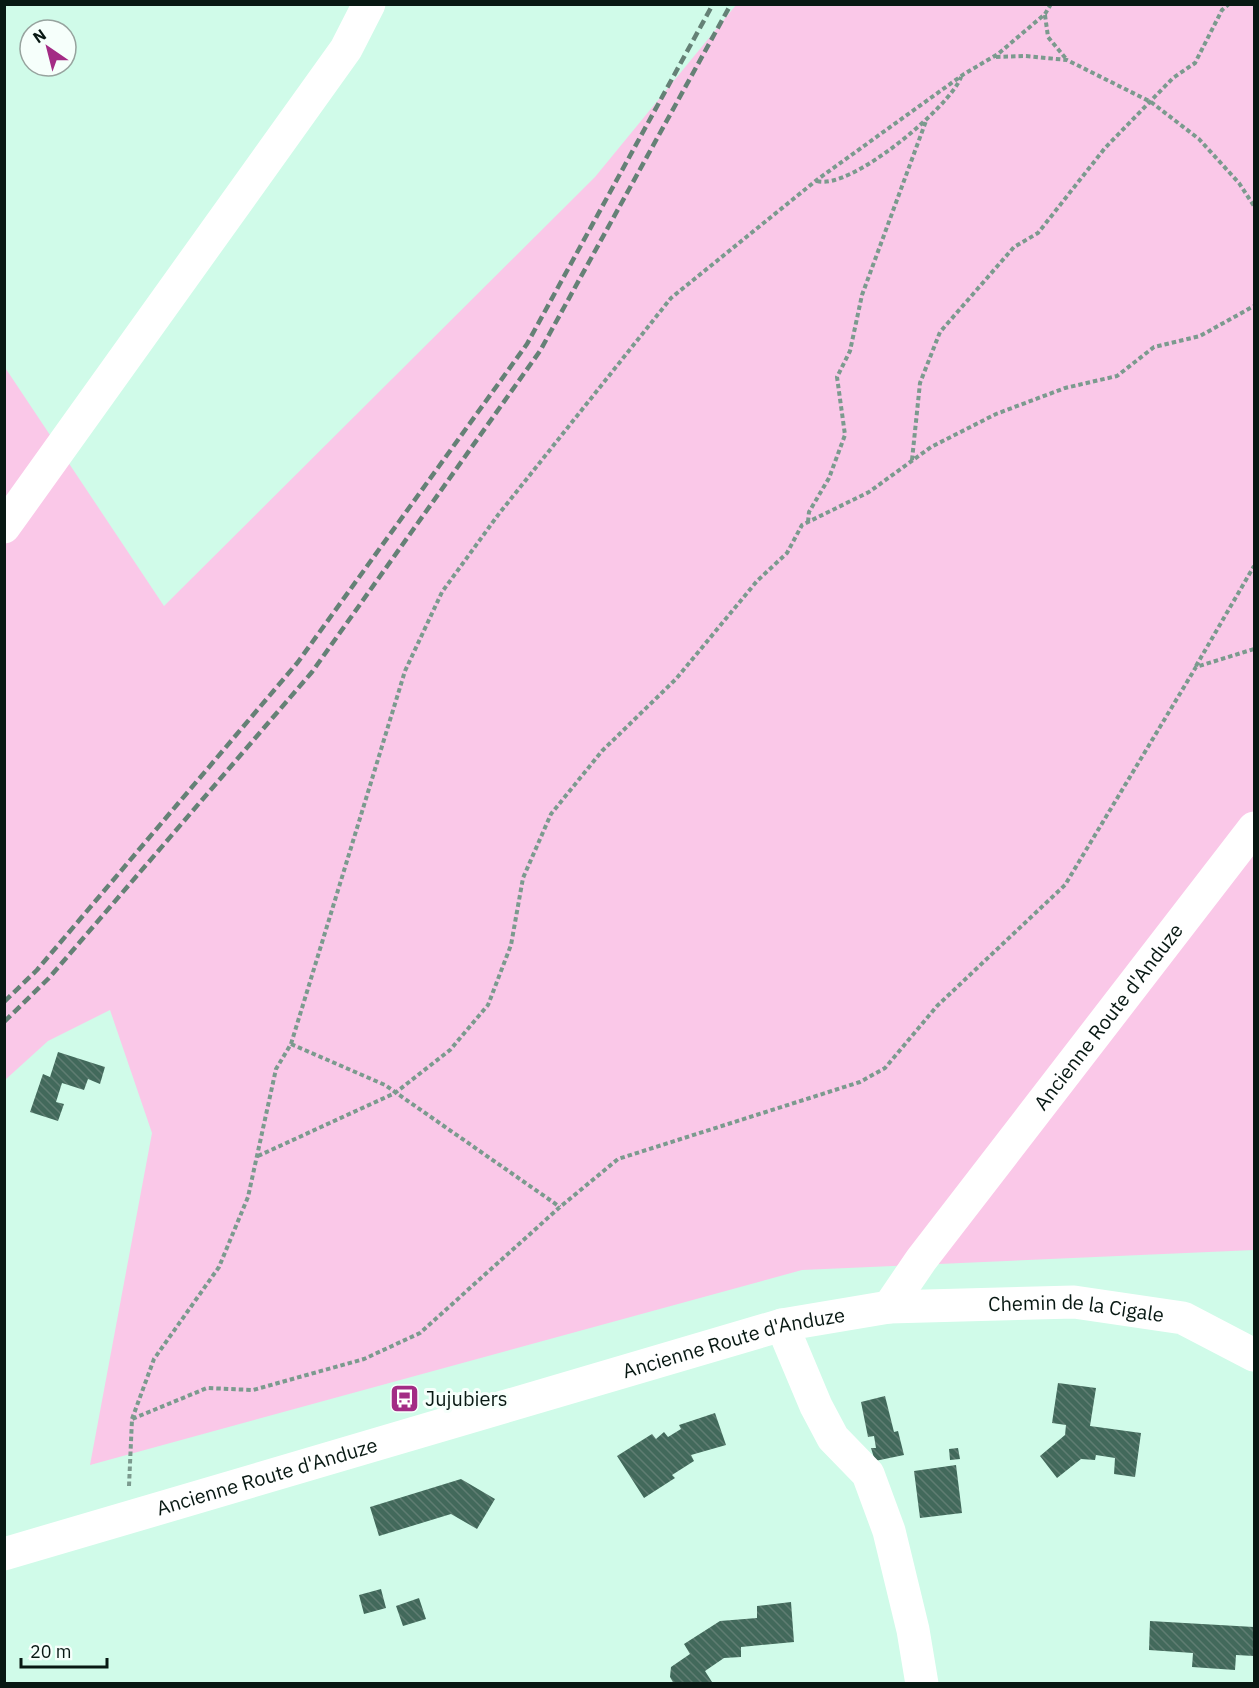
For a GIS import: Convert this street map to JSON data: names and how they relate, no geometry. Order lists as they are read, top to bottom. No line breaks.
{"streets":{"street":["Ancienne Route d'Anduze","Chemin de la Cigale"]},"crossings":[["Ancienne Route d'Anduze","Chemin de la Cigale"]],"places":{"bus stop":["Jujubiers"]},"scale_bar":"20 m","north":"top left"}
